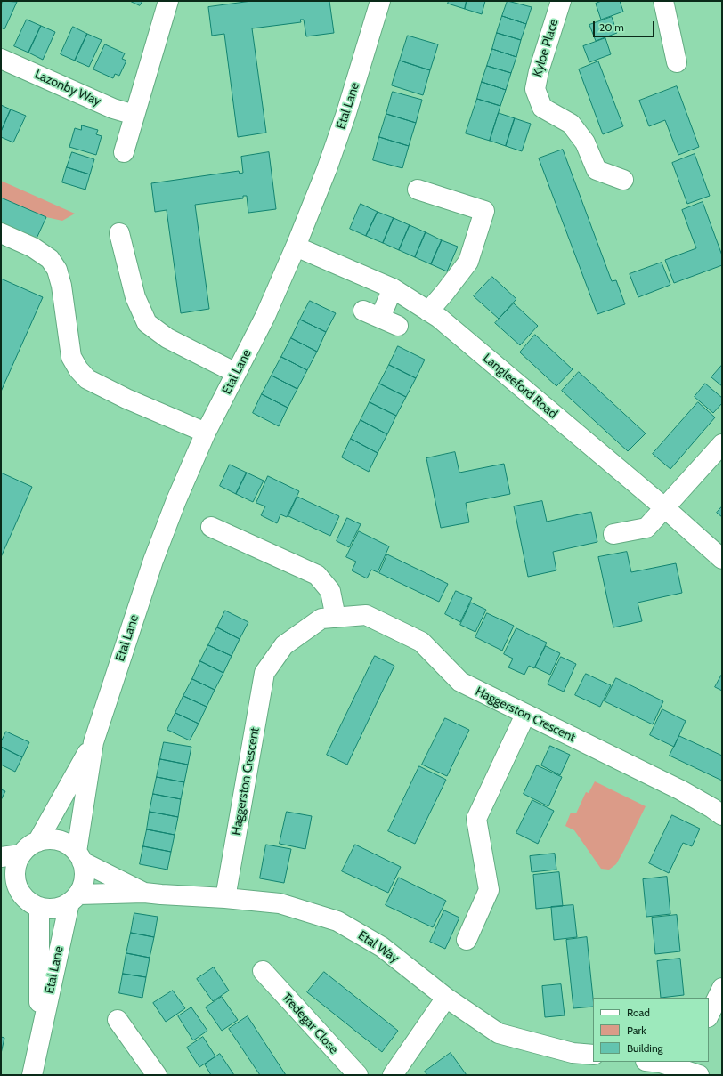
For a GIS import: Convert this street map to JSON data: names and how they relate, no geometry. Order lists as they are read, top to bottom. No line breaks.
{"streets":{"street":["Kyloe Place","Lazonby Way","Etal Lane","Langleeford Road","Haggerston Crescent","Etal Way","Tredegar Close"]},"crossings":[["Etal Lane","Langleeford Road"],["Etal Lane","Etal Way"],["Haggerston Crescent","Etal Way"]],"legend":["Road","Park","Building"],"scale_bar":"20 m"}
